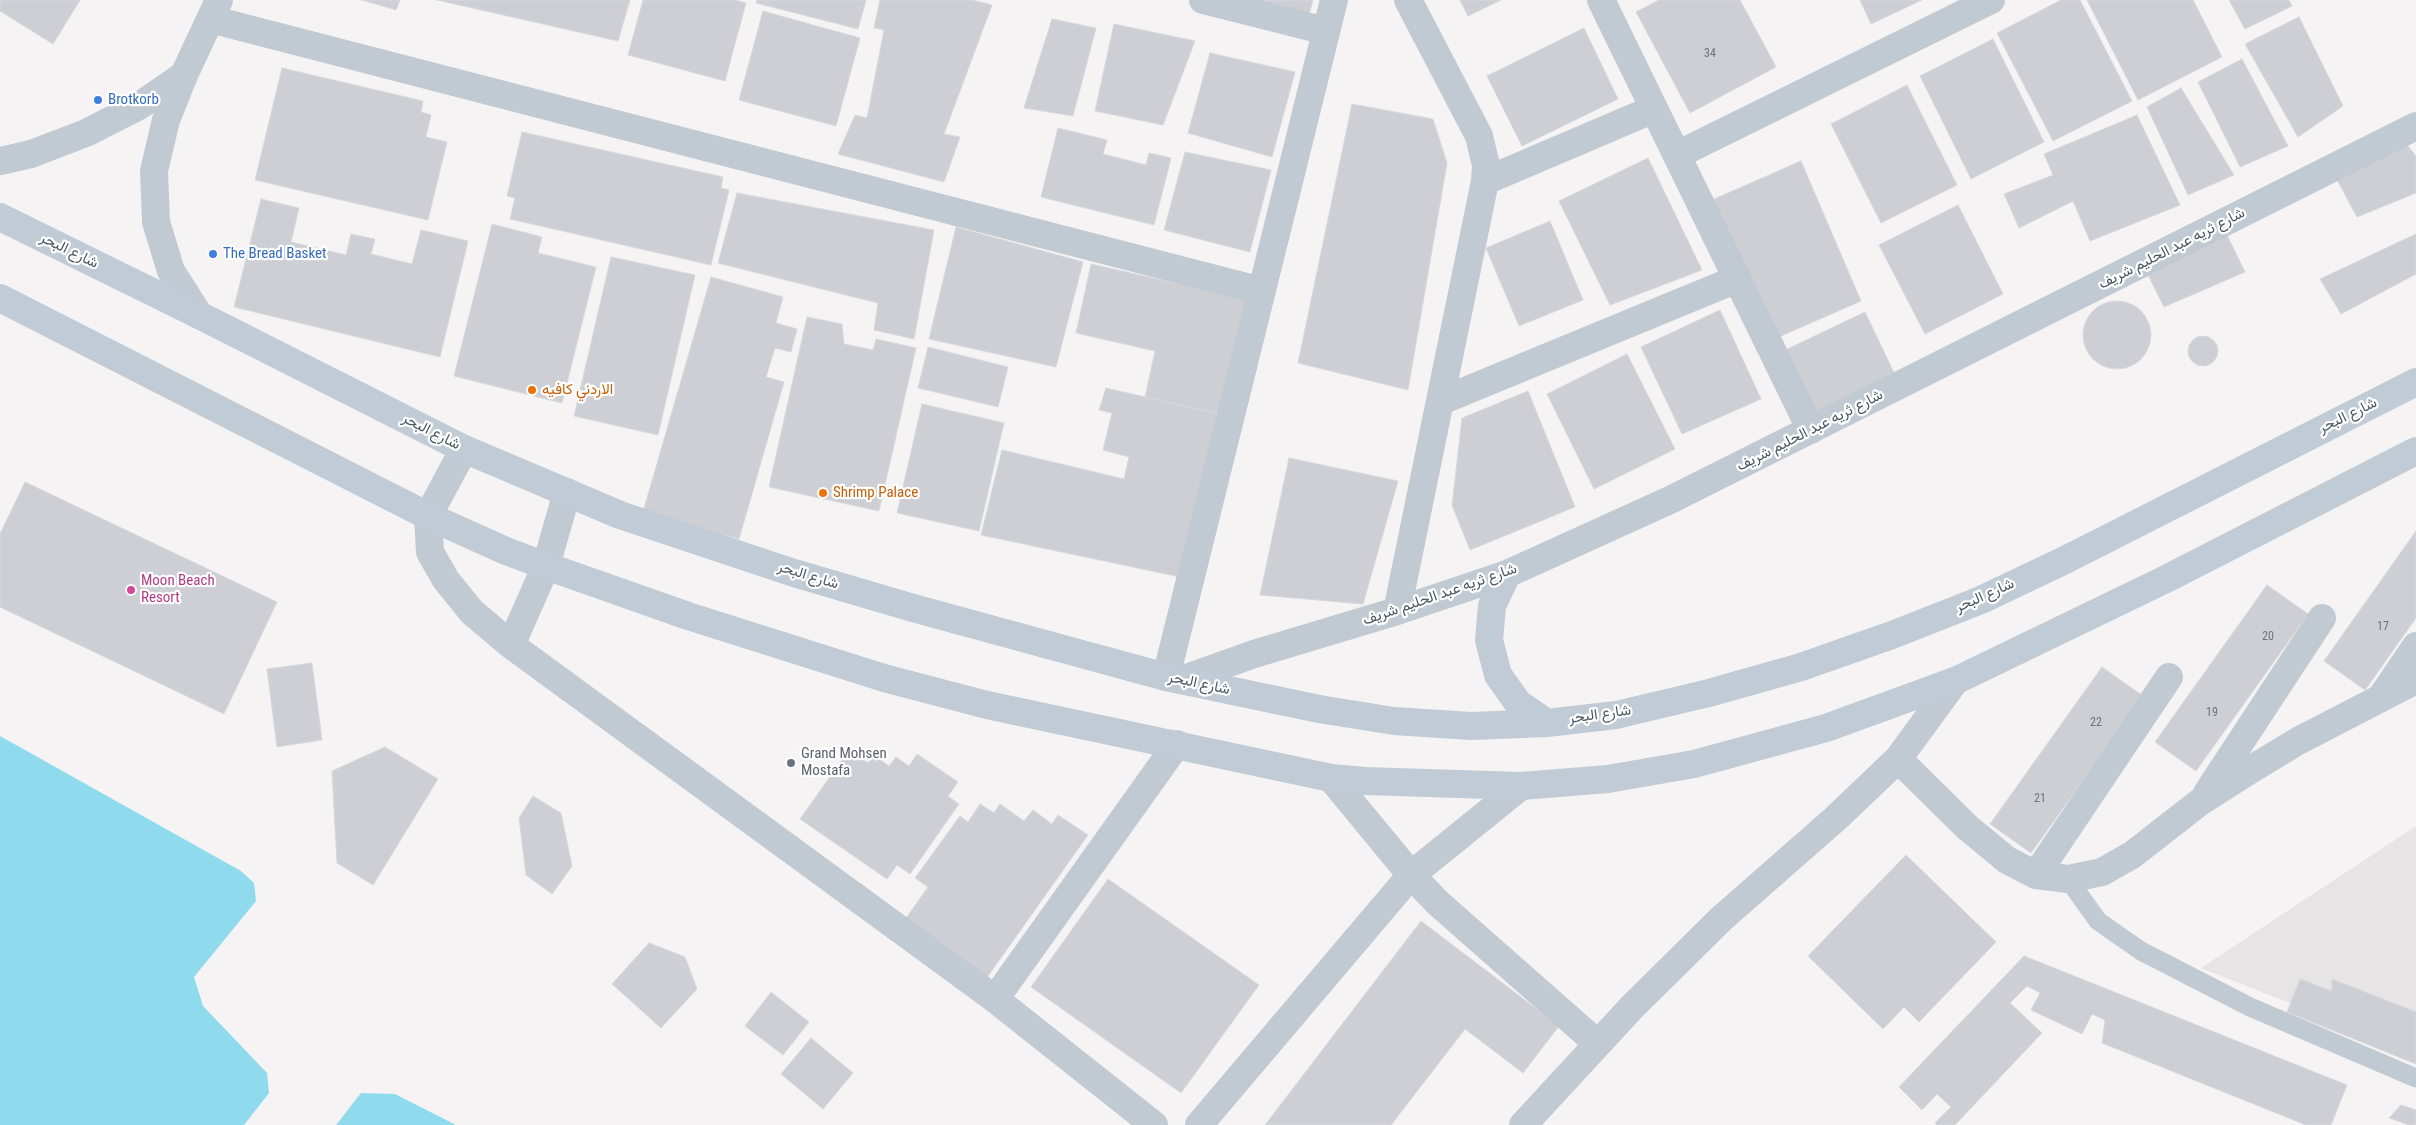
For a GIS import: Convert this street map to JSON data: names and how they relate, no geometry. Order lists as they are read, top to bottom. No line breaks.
{"streets":{"main road":["شارع البحر"],"street":["شارع ثريه عبد الحليم شريف"]},"crossings":[["شارع ثريه عبد الحليم شريف","شارع البحر"]],"places":["Brotkorb","The Bread Basket","الاردني كافيه","Shrimp Palace","Moon Beach Resort","Grand Mohsen Mostafa"],"house_numbers":["34","17","20","19","22","21"]}
